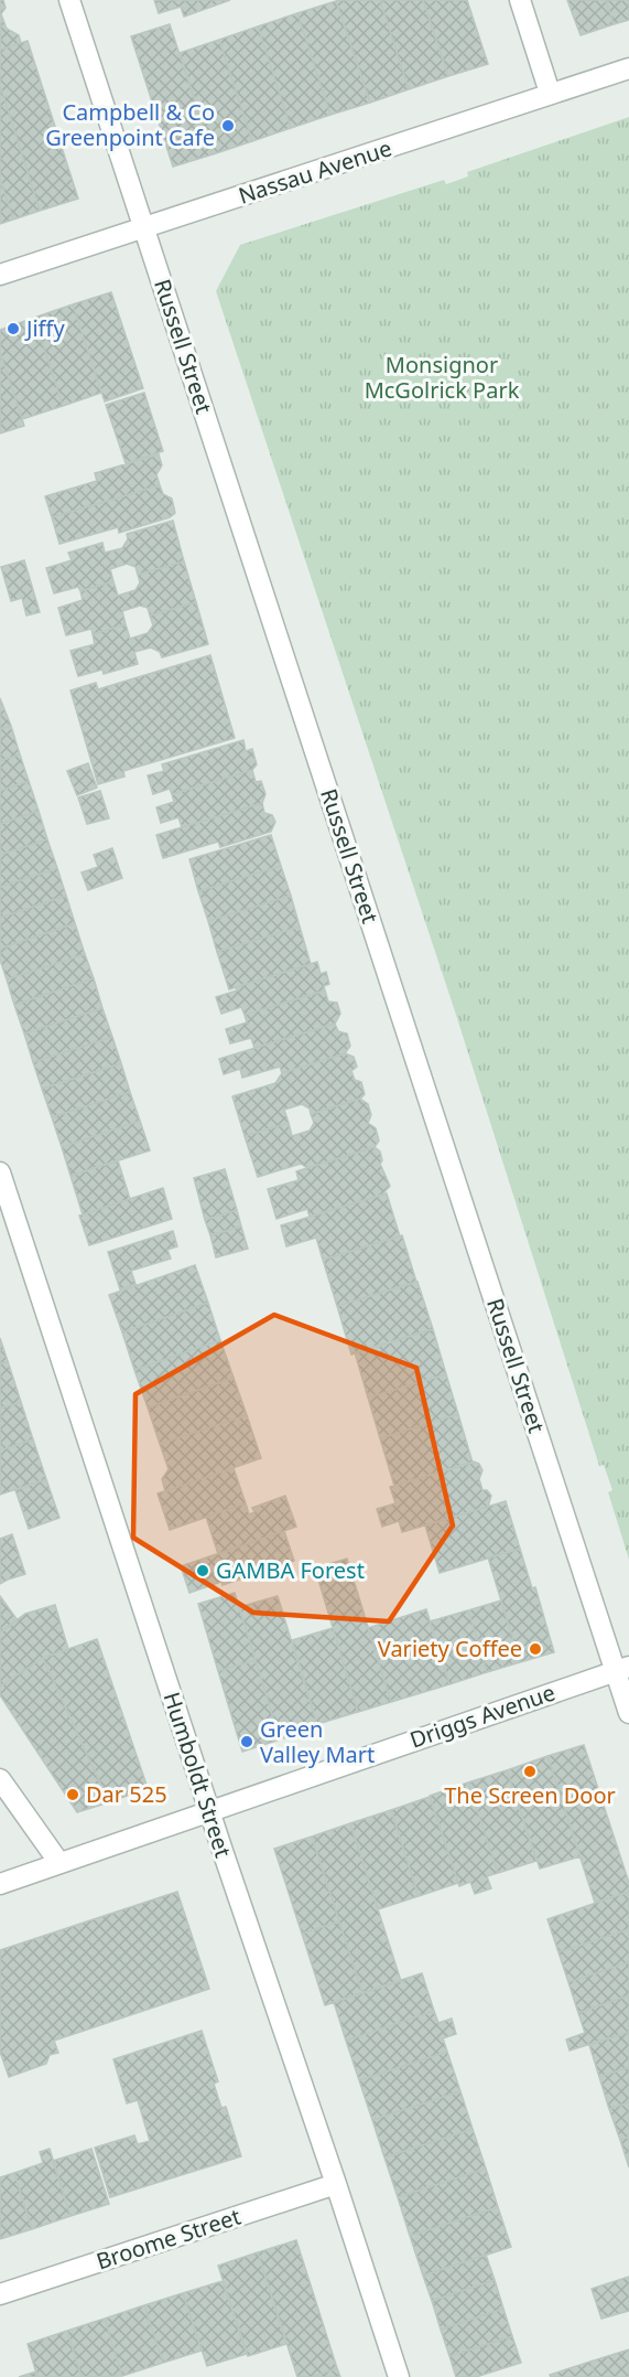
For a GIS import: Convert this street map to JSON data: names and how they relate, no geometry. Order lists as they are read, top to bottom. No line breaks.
{"streets":{"street":["Nassau Avenue","Russell Street","Driggs Avenue","Humboldt Street","Broome Street"]},"crossings":[["Nassau Avenue","Russell Street"],["Russell Street","Driggs Avenue"],["Driggs Avenue","Humboldt Street"],["Humboldt Street","Broome Street"]],"parks":["Monsignor McGolrick Park"],"places":["Campbell & Co Greenpoint Cafe","Jiffy","GAMBA Forest","Variety Coffee","Green Valley Mart","The Screen Door","Dar 525"]}
